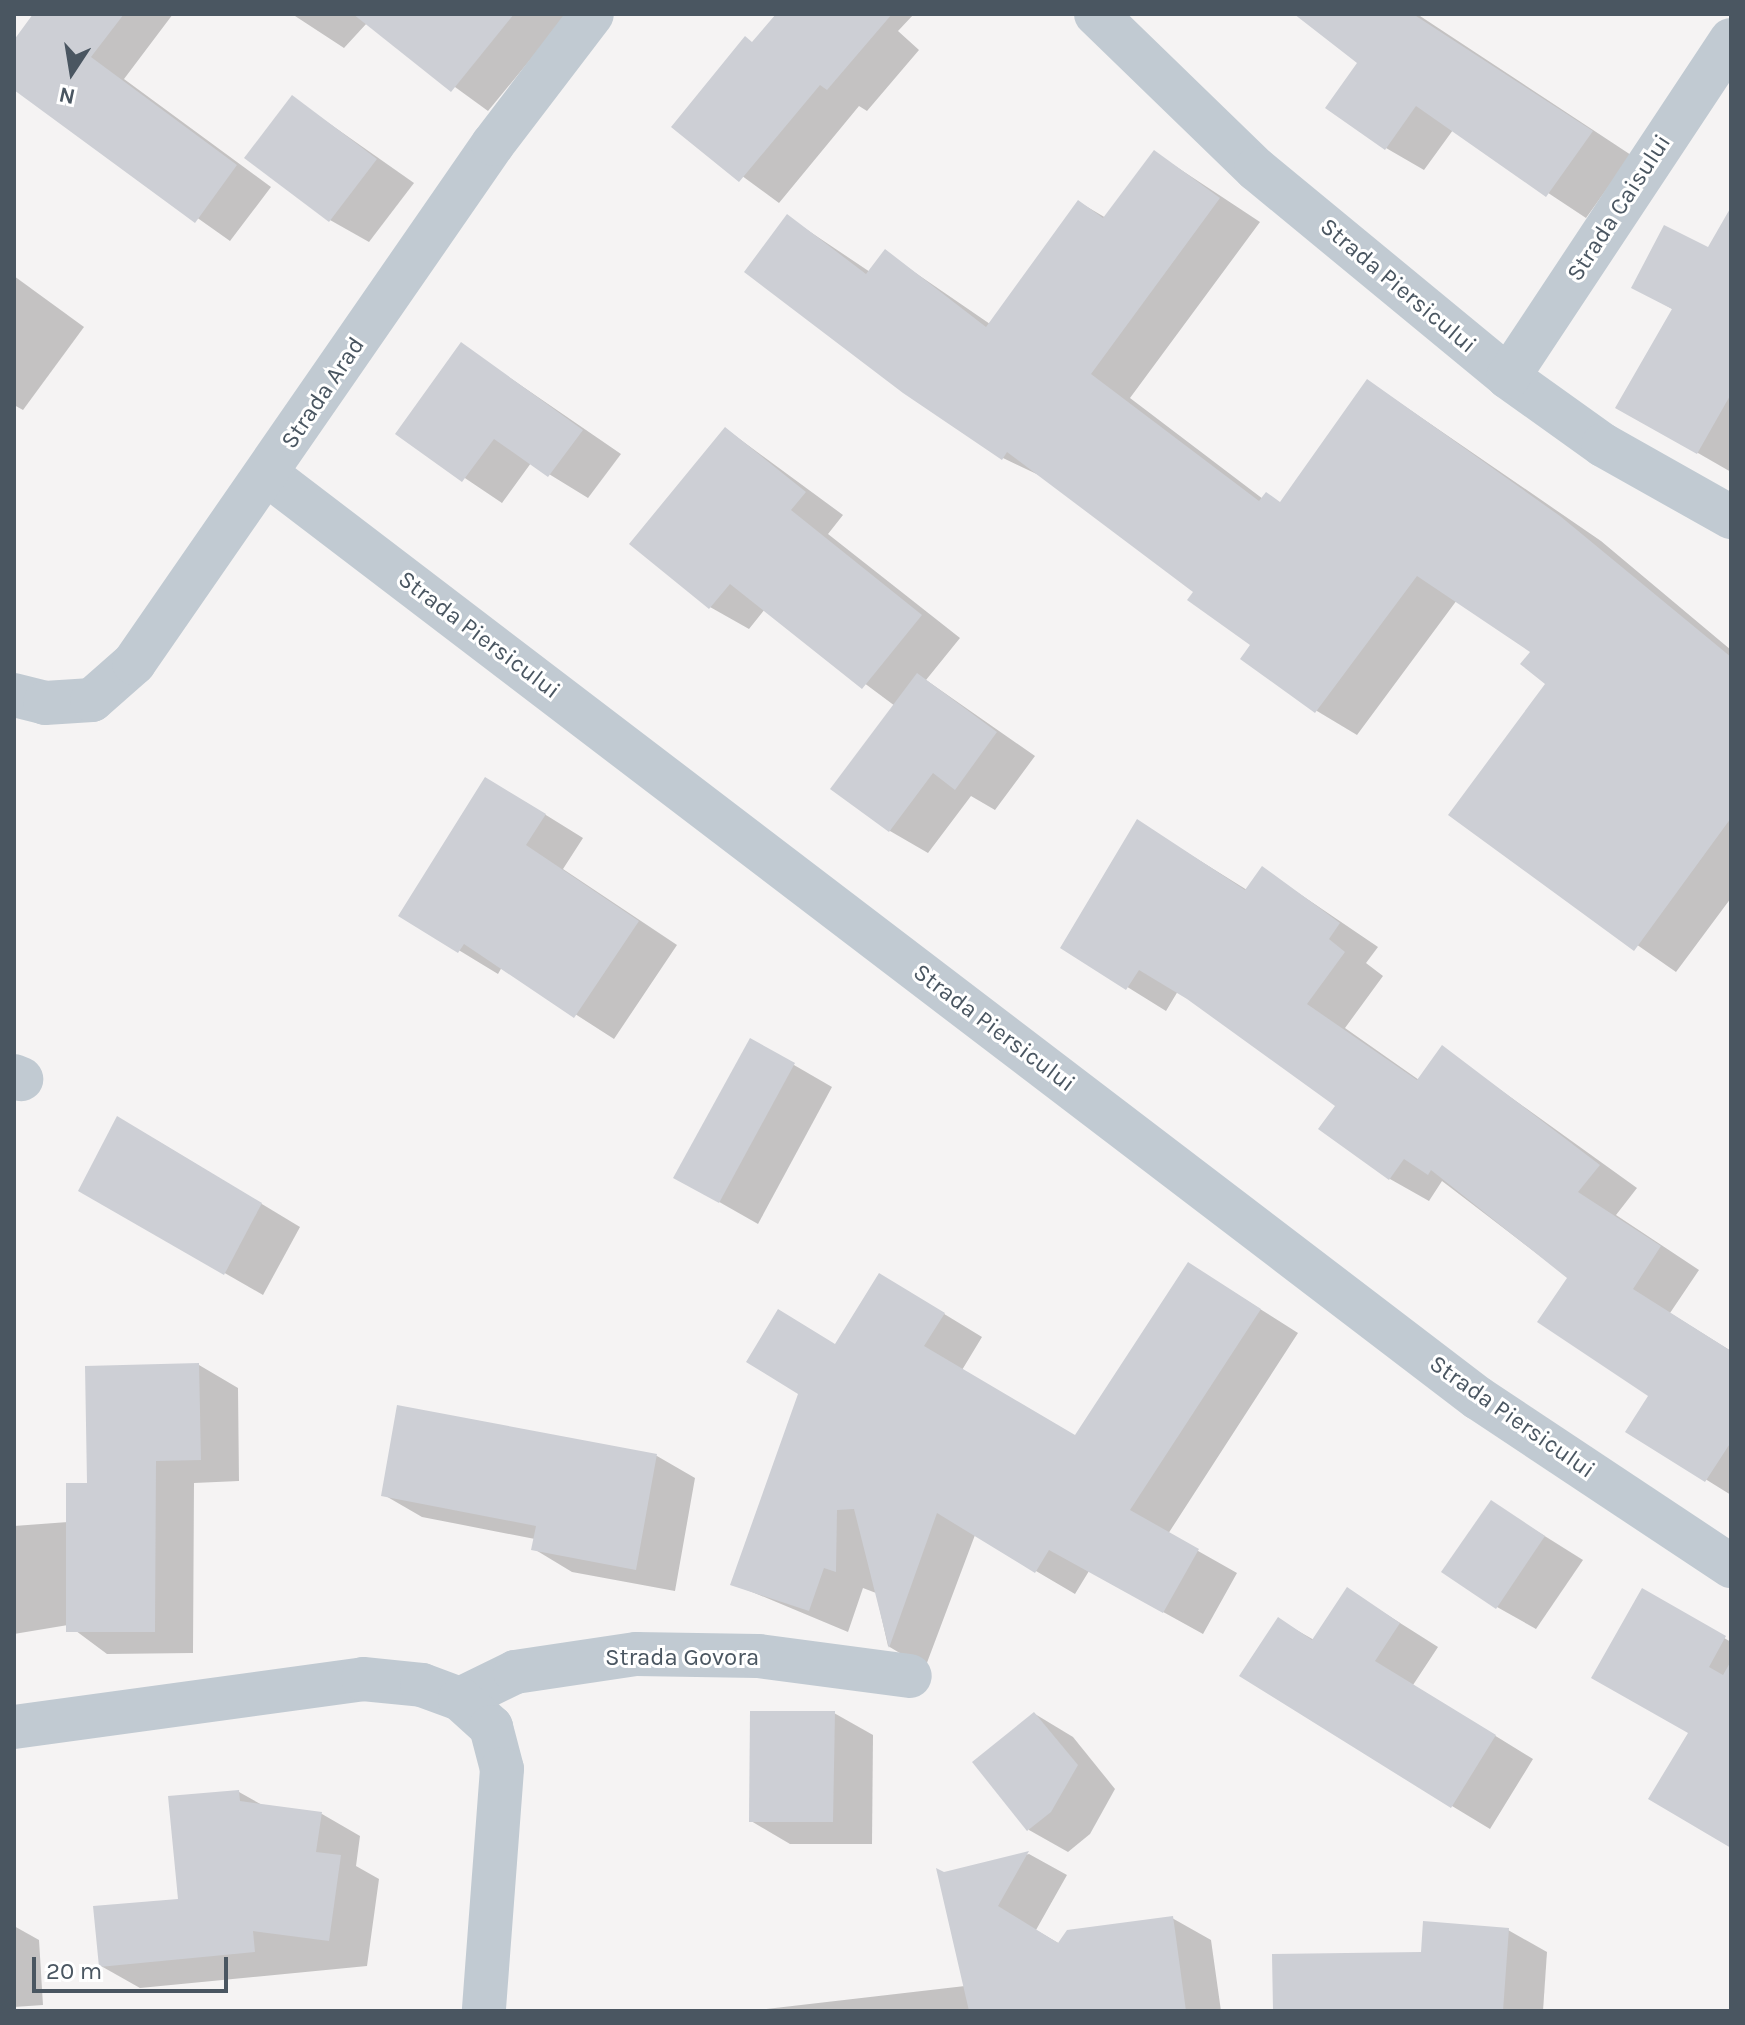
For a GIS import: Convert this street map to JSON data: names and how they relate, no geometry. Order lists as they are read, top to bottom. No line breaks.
{"streets":{"street":["Strada Caisului","Strada Piersicului","Strada Arad","Strada Govora"]},"crossings":[["Strada Caisului","Strada Piersicului"],["Strada Piersicului","Strada Arad"]],"scale_bar":"20 m","north":"bottom"}
